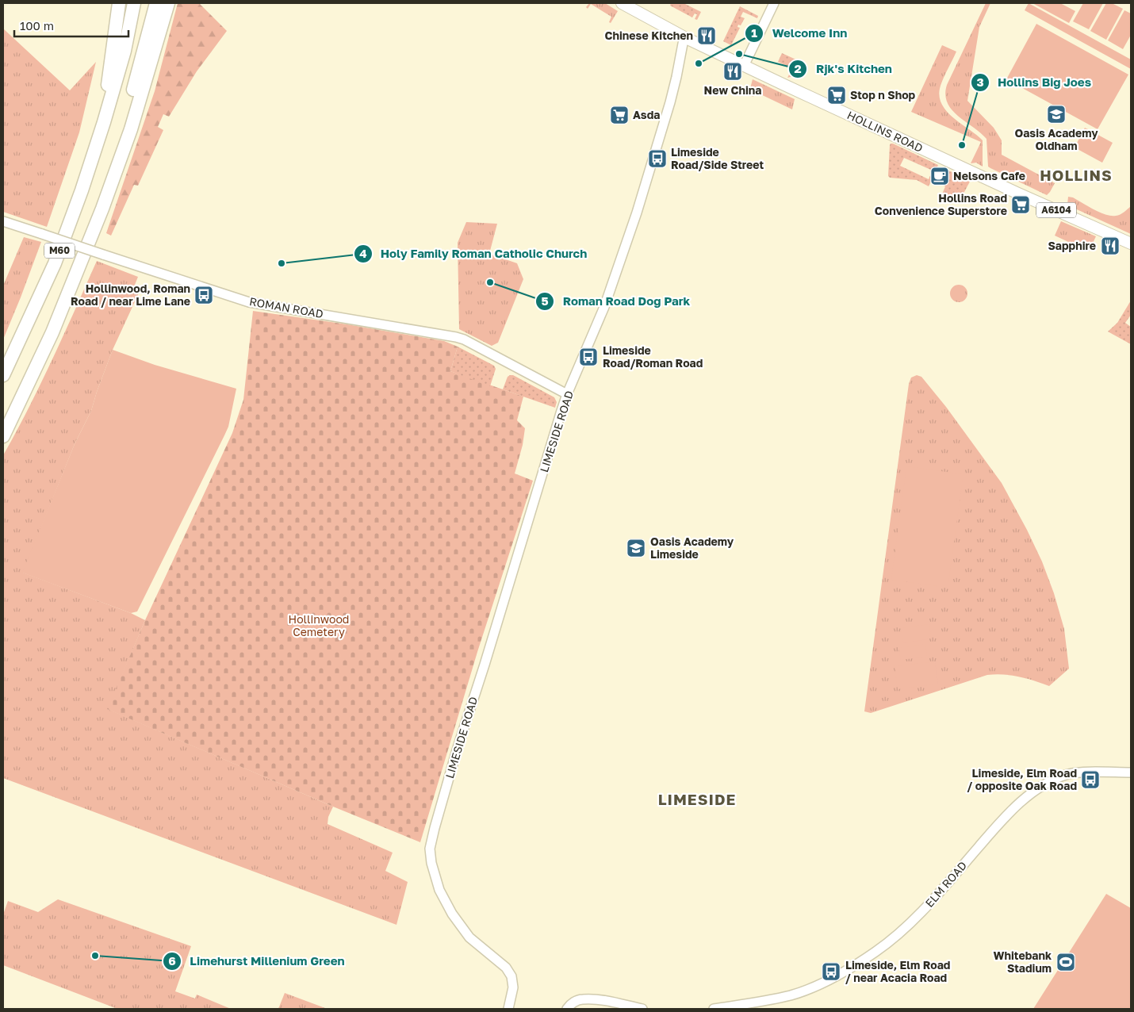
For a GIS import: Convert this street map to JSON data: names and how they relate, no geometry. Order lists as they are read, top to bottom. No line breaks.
{"streets":{"highway":["M60"],"main road":["HOLLINS ROAD","A6104"],"street":["ROMAN ROAD","LIMESIDE ROAD","ELM ROAD"]},"crossings":[["HOLLINS ROAD","LIMESIDE ROAD"],["ROMAN ROAD","LIMESIDE ROAD"]],"districts":["HOLLINS","LIMESIDE"],"parks":["Hollinwood Cemetery"],"places":{"restaurant":["Chinese Kitchen","New China","Sapphire"],"other":["Rjk's Kitchen","Welcome Inn","Hollins Big Joes","Holy Family Roman Catholic Church","Roman Road Dog Park","Limehurst Millenium Green"],"supermarket":["Stop n Shop","Asda","Hollins Road Convenience Superstore"],"school or university":["Oasis Academy Oldham","Oasis Academy Limeside"],"bus stop":["Limeside Road/Side Street","Hollinwood, Roman Road / near Lime Lane","Limeside Road/Roman Road","Limeside, Elm Road / opposite Oak Road","Limeside, Elm Road / near Acacia Road"],"cafe":["Nelsons Cafe"],"sports":["Whitebank Stadium"]},"scale_bar":"100 m"}
